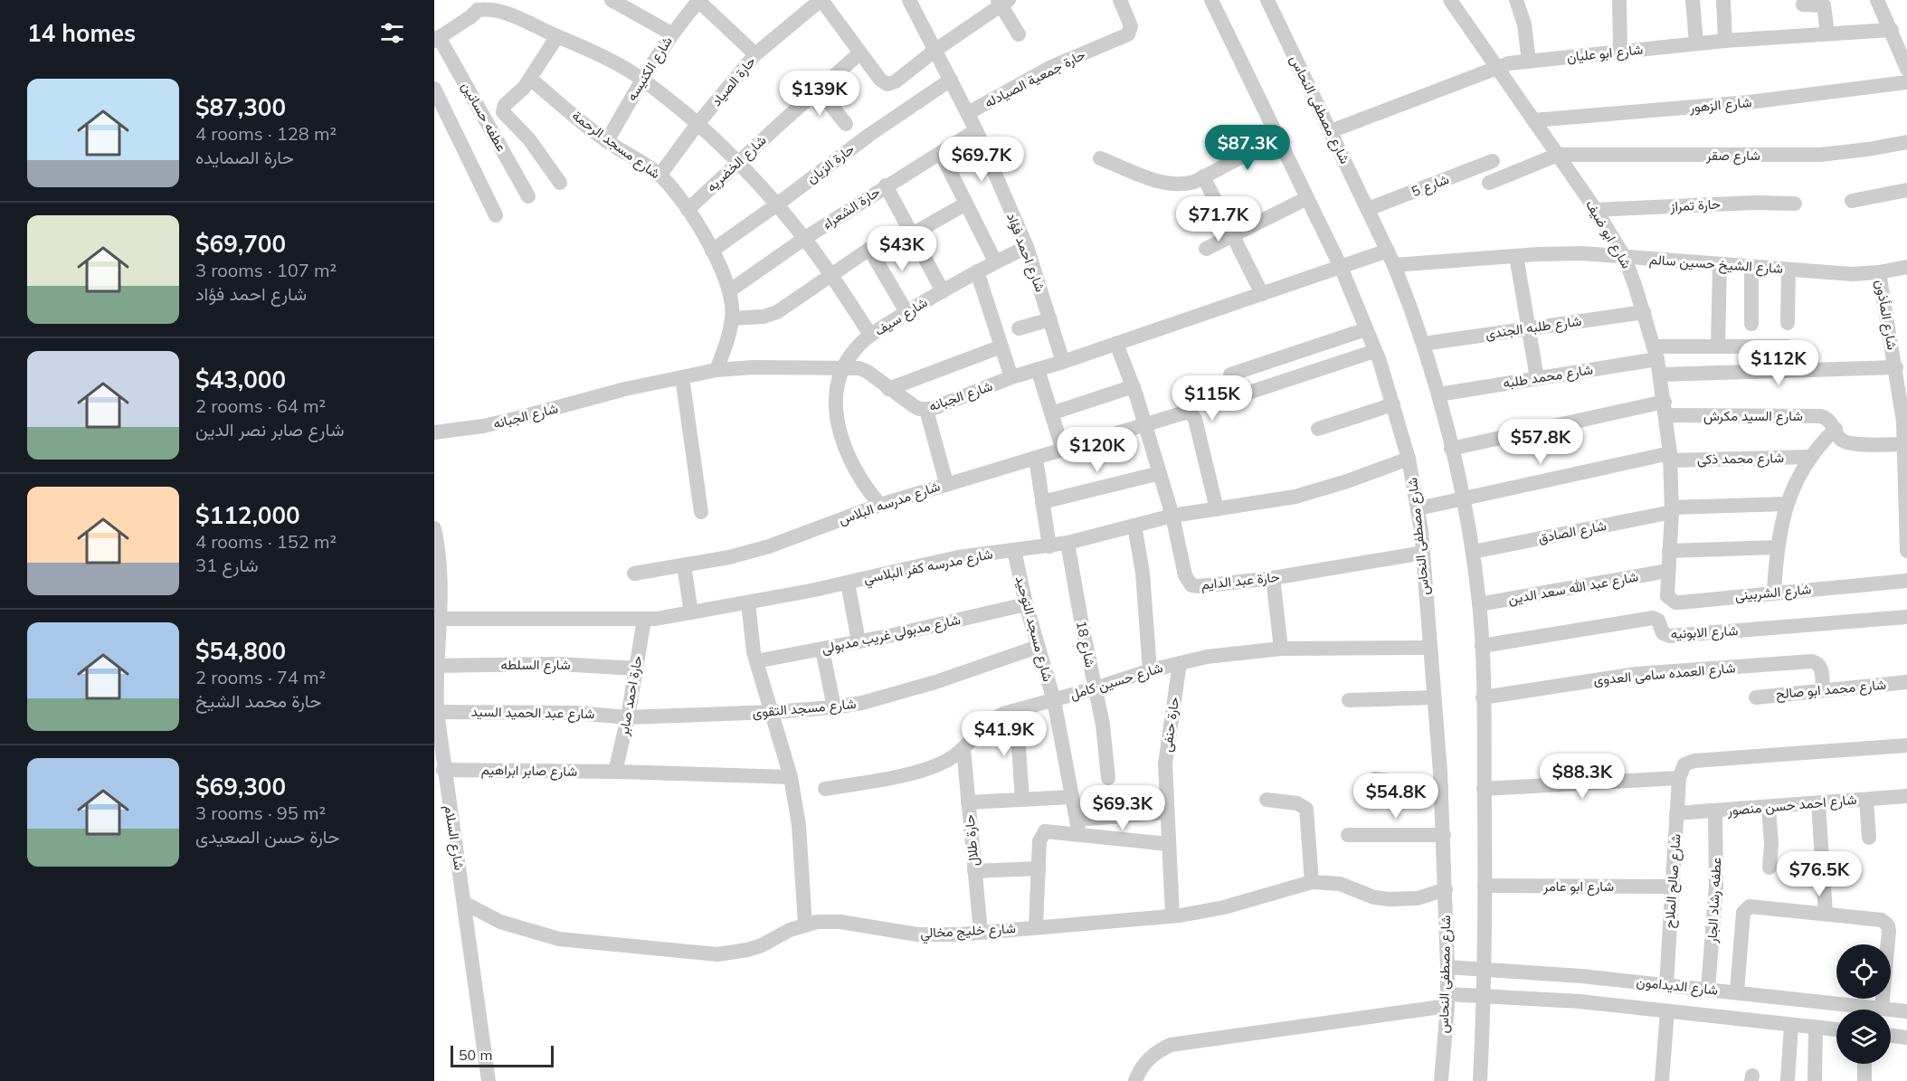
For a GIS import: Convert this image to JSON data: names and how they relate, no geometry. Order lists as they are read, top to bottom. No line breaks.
{"streets":{"street":["شارع ابو عليان","شارع الكنيسه","حارة جمعية الصيادله","حارة الصياد","شارع الزهور","شارع مصطفى النحاس","عطفه حسانين","شارع مسجد الرحمة","شارع صقر","شارع الخضريه","حارة الزيان","شارع 5","حارة تمراز","حارة الشعراء","شارع ابو ضيف","شارع احمد فؤاد","شارع الشيخ حسين سالم","شارع المأذون","شارع سيف","شارع طلبه الجندى","شارع محمد طلبه","شارع الجبانه","شارع السيد مكرش","شارع محمد ذكى","شارع مدرسه البلاس","شارع الصادق","شارع مدرسه كفر البلاسي","حارة عبد الدايم","شارع عبد الله سعد الدين","شارع الشربينى","شارع مسجد التوحيد","شارع الابونيه","شارع مدبولى غريب مدبولى","شارع 18","شارع السلطه","شارع العمده سامى العدوى","شارع حسين كامل","شارع محمد ابو صالح","حارة احمد صابر","شارع مسجد التقوى","شارع عبد الحميد السيد","حارة حنفى","شارع صابر ابراهيم","شارع احمد حسن منصور","شارع السلام","حارة طلال","شارع صالح الملاح","شارع ابو عامر","عطفه رشاد الجار","شارع خليج مخالي","شارع الديدامون"]},"crossings":[["شارع ابو عليان","شارع مصطفى النحاس"],["شارع ابو عليان","شارع ابو ضيف"],["شارع الكنيسه","شارع مسجد الرحمة"],["حارة جمعية الصيادله","شارع احمد فؤاد"],["حارة الصياد","شارع مسجد الرحمة"],["شارع الزهور","شارع ابو ضيف"],["شارع مصطفى النحاس","شارع 5"],["شارع مصطفى النحاس","شارع الشيخ حسين سالم"],["شارع مصطفى النحاس","شارع طلبه الجندى"],["شارع مصطفى النحاس","شارع محمد طلبه"],["شارع مصطفى النحاس","شارع الجبانه"],["شارع مصطفى النحاس","شارع السيد مكرش"],["شارع مصطفى النحاس","شارع محمد ذكى"],["شارع مصطفى النحاس","شارع الصادق"],["شارع مصطفى النحاس","شارع مدرسه كفر البلاسي"],["شارع مصطفى النحاس","حارة عبد الدايم"],["شارع مصطفى النحاس","شارع عبد الله سعد الدين"],["شارع مصطفى النحاس","شارع الابونيه"],["شارع مصطفى النحاس","شارع العمده سامى العدوى"],["شارع مصطفى النحاس","شارع حسين كامل"],["شارع مصطفى النحاس","شارع ابو عامر"],["شارع مصطفى النحاس","شارع خليج مخالي"],["شارع مصطفى النحاس","شارع الديدامون"],["شارع مسجد الرحمة","شارع الخضريه"],["شارع مسجد الرحمة","حارة الزيان"],["شارع مسجد الرحمة","حارة الشعراء"],["شارع مسجد الرحمة","شارع الجبانه"],["شارع صقر","شارع ابو ضيف"],["حارة الزيان","شارع احمد فؤاد"],["حارة تمراز","شارع ابو ضيف"],["حارة الشعراء","شارع احمد فؤاد"],["شارع ابو ضيف","شارع الشيخ حسين سالم"],["شارع ابو ضيف","شارع طلبه الجندى"],["شارع ابو ضيف","شارع محمد طلبه"],["شارع ابو ضيف","شارع السيد مكرش"],["شارع ابو ضيف","شارع محمد ذكى"],["شارع ابو ضيف","شارع الصادق"],["شارع ابو ضيف","شارع عبد الله سعد الدين"],["شارع ابو ضيف","شارع الشربينى"],["شارع احمد فؤاد","شارع سيف"],["شارع احمد فؤاد","شارع الجبانه"],["شارع الشيخ حسين سالم","شارع المأذون"],["شارع المأذون","شارع السيد مكرش"],["شارع سيف","شارع الجبانه"],["شارع الجبانه","حارة عبد الدايم"],["شارع مدرسه البلاس","شارع مدرسه كفر البلاسي"],["شارع مدرسه البلاس","حارة عبد الدايم"],["شارع مدرسه كفر البلاسي","حارة عبد الدايم"],["شارع مدرسه كفر البلاسي","شارع مسجد التوحيد"],["شارع مدرسه كفر البلاسي","شارع 18"],["شارع مدرسه كفر البلاسي","حارة احمد صابر"],["شارع مدرسه كفر البلاسي","شارع السلام"],["شارع عبد الله سعد الدين","شارع الشربينى"],["شارع مسجد التوحيد","شارع مدبولى غريب مدبولى"],["شارع مسجد التوحيد","شارع حسين كامل"],["شارع مسجد التوحيد","شارع مسجد التقوى"],["شارع 18","شارع حسين كامل"],["شارع السلطه","حارة احمد صابر"],["شارع السلطه","شارع السلام"],["شارع العمده سامى العدوى","شارع محمد ابو صالح"],["شارع حسين كامل","حارة حنفى"],["شارع حسين كامل","حارة طلال"],["حارة احمد صابر","شارع مسجد التقوى"],["حارة احمد صابر","شارع عبد الحميد السيد"],["حارة احمد صابر","شارع صابر ابراهيم"],["شارع مسجد التقوى","شارع عبد الحميد السيد"],["شارع عبد الحميد السيد","شارع السلام"],["حارة حنفى","شارع خليج مخالي"],["شارع صابر ابراهيم","شارع السلام"],["شارع احمد حسن منصور","شارع صالح الملاح"],["شارع احمد حسن منصور","عطفه رشاد الجار"],["شارع السلام","شارع خليج مخالي"],["حارة طلال","شارع خليج مخالي"],["شارع صالح الملاح","شارع ابو عامر"],["شارع صالح الملاح","شارع الديدامون"],["عطفه رشاد الجار","شارع الديدامون"]],"scale_bar":"50 m","page":{"heading":"14 homes","list":[{"name":"$87,300","note":"4 rooms · 128 m² · حارة الصمايده"},{"name":"$69,700","note":"3 rooms · 107 m² · شارع احمد فؤاد"},{"name":"$43,000","note":"2 rooms · 64 m² · شارع صابر نصر الدين"},{"name":"$112,000","note":"4 rooms · 152 m² · شارع 31"},{"name":"$54,800","note":"2 rooms · 74 m² · حارة محمد الشيخ"},{"name":"$69,300","note":"3 rooms · 95 m² · حارة حسن الصعيدى"}],"price":["$139K","$87.3K","$69.7K","$71.7K","$43K","$112K","$115K","$57.8K","$120K","$41.9K","$88.3K","$54.8K","$69.3K","$76.5K"],"scale":"50 m"}}
